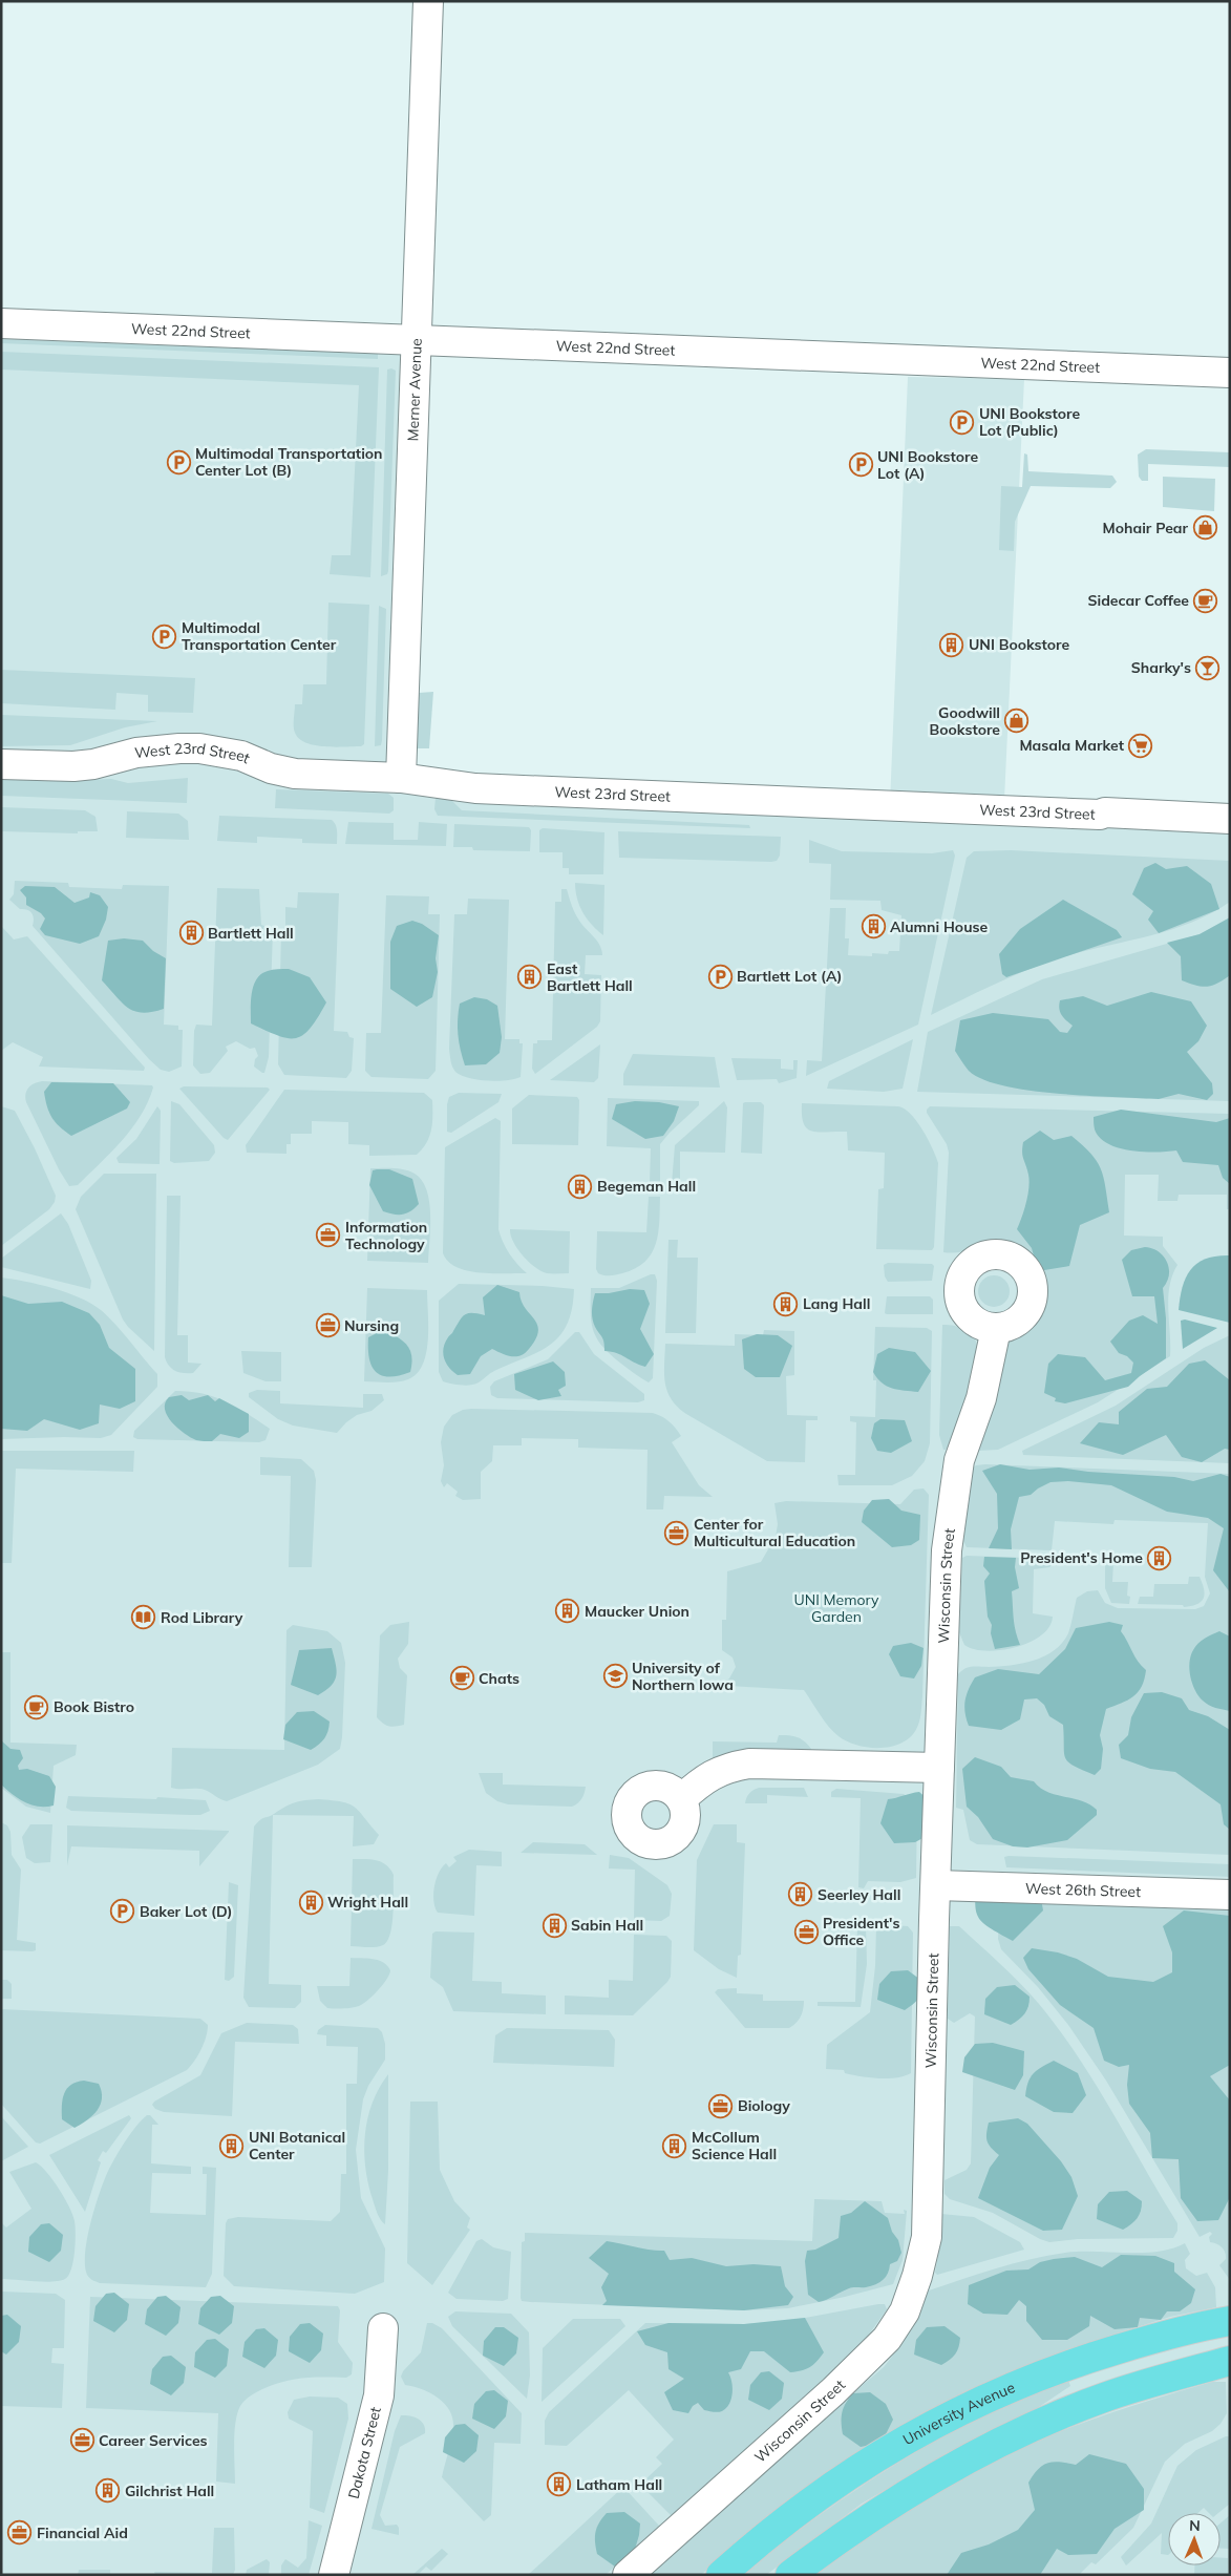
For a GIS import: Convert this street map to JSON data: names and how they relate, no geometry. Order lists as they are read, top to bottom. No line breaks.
{"streets":{"main road":["University Avenue"],"street":["West 22nd Street","Merner Avenue","West 23rd Street","Wisconsin Street","West 26th Street","Dakota Street"]},"crossings":[["West 22nd Street","Merner Avenue"],["Merner Avenue","West 23rd Street"],["Wisconsin Street","West 26th Street"]],"parks":["UNI Memory Garden"],"places":{"parking":["UNI Bookstore Lot (Public)","Multimodal Transportation Center Lot (B)","UNI Bookstore Lot (A)","Multimodal Transportation Center","Bartlett Lot (A)","Baker Lot (D)"],"shop":["Mohair Pear","Goodwill Bookstore"],"cafe":["Sidecar Coffee","Chats","Book Bistro"],"building":["UNI Bookstore","Alumni House","Bartlett Hall","East Bartlett Hall","Begeman Hall","Lang Hall","President's Home","Maucker Union","Seerley Hall","Wright Hall","Sabin Hall","UNI Botanical Center","McCollum Science Hall","Latham Hall","Gilchrist Hall"],"bar":["Sharky's"],"supermarket":["Masala Market"],"office":["Information Technology","Nursing","Center for Multicultural Education","President's Office","Biology","Career Services","Financial Aid"],"library":["Rod Library"],"school or university":["University of Northern Iowa"]},"north":"top"}
